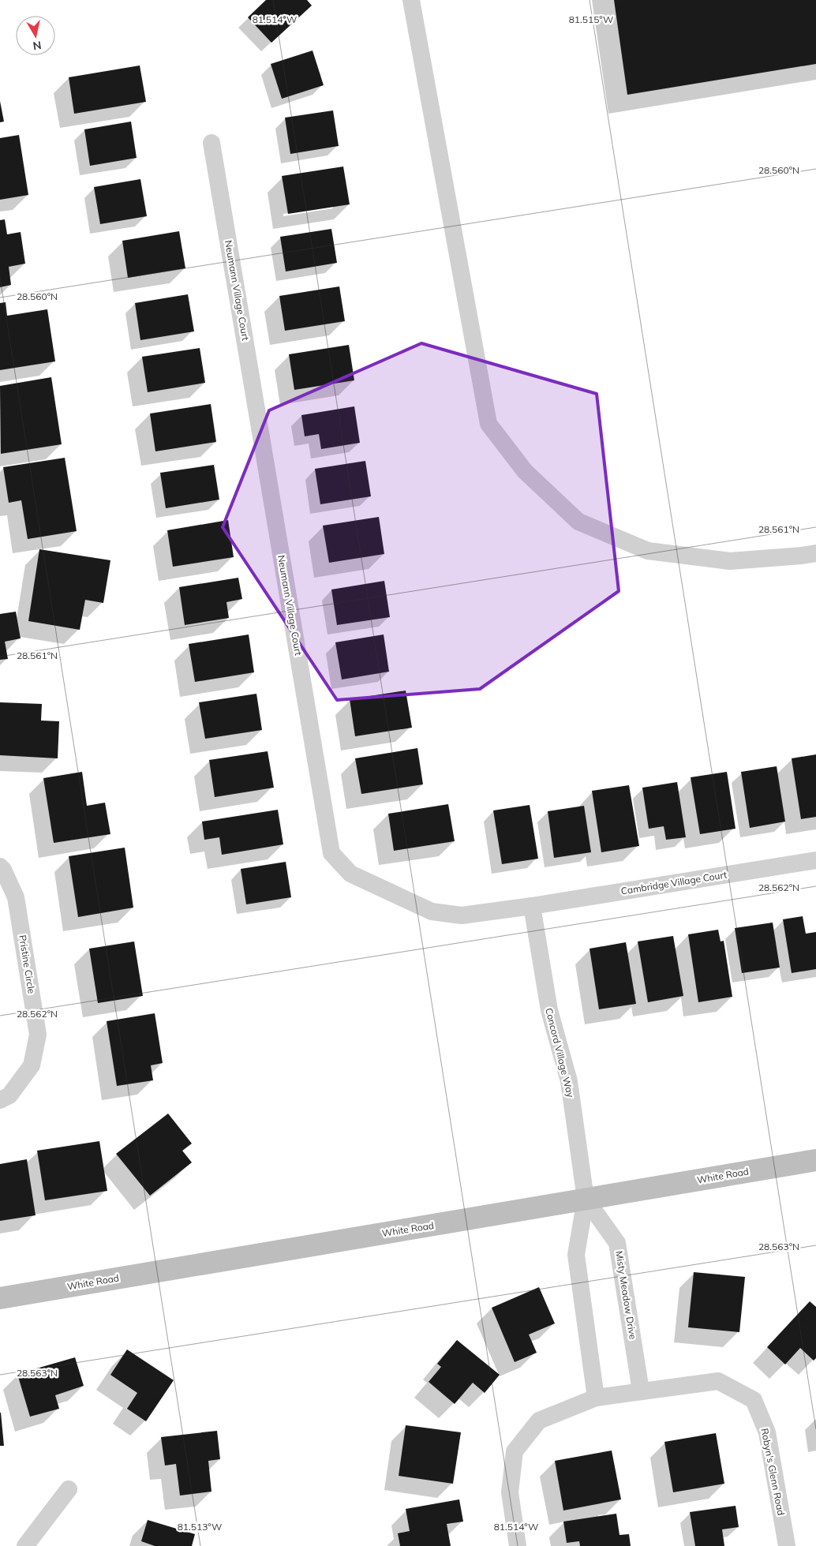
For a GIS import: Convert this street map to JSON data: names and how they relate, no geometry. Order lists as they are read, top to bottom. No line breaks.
{"streets":{"street":["Neumann Village Court","Cambridge Village Court","Pristine Circle","Concord Village Way","White Road","Misty Meadow Drive","Robyn's Glenn Road"]},"crossings":[["Neumann Village Court","Cambridge Village Court"],["Neumann Village Court","Concord Village Way"],["Cambridge Village Court","Concord Village Way"],["Concord Village Way","White Road"],["Concord Village Way","Misty Meadow Drive"],["White Road","Misty Meadow Drive"],["Misty Meadow Drive","Robyn's Glenn Road"]],"north":"bottom","coordinates":["81.514°W","81.515°W","28.560°N","28.561°N","28.562°N","28.563°N","81.513°W"]}
